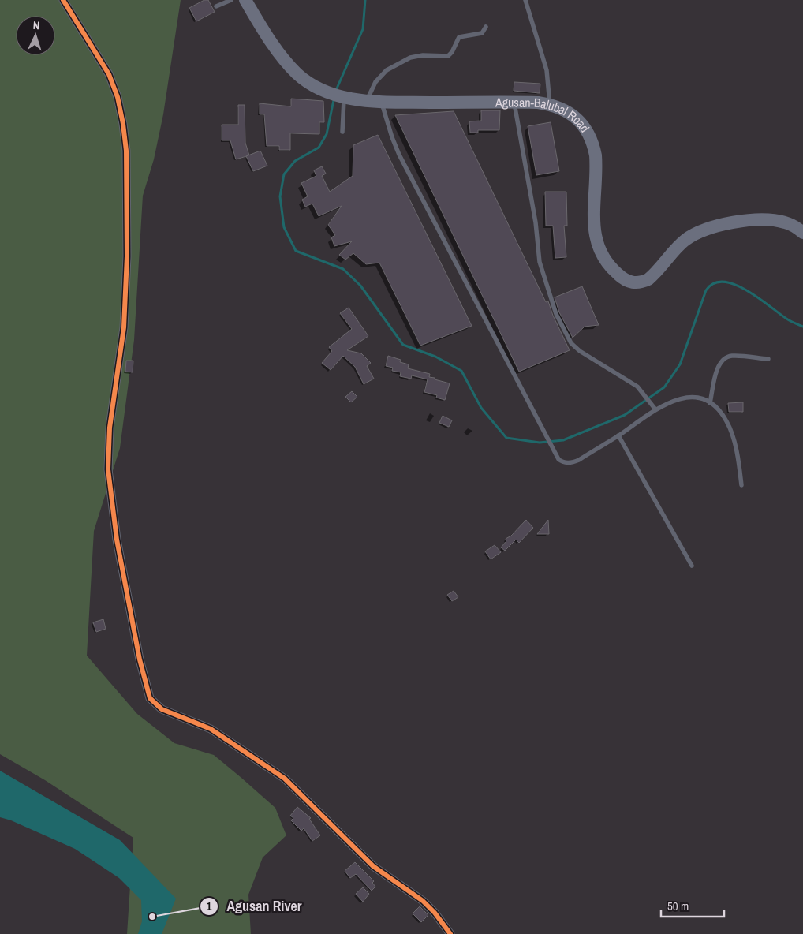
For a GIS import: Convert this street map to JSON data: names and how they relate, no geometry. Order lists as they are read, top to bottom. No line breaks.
{"streets":{"main road":["Agusan-Balubal Road"]},"places":["Agusan River"],"scale_bar":"50 m","north":"top"}
